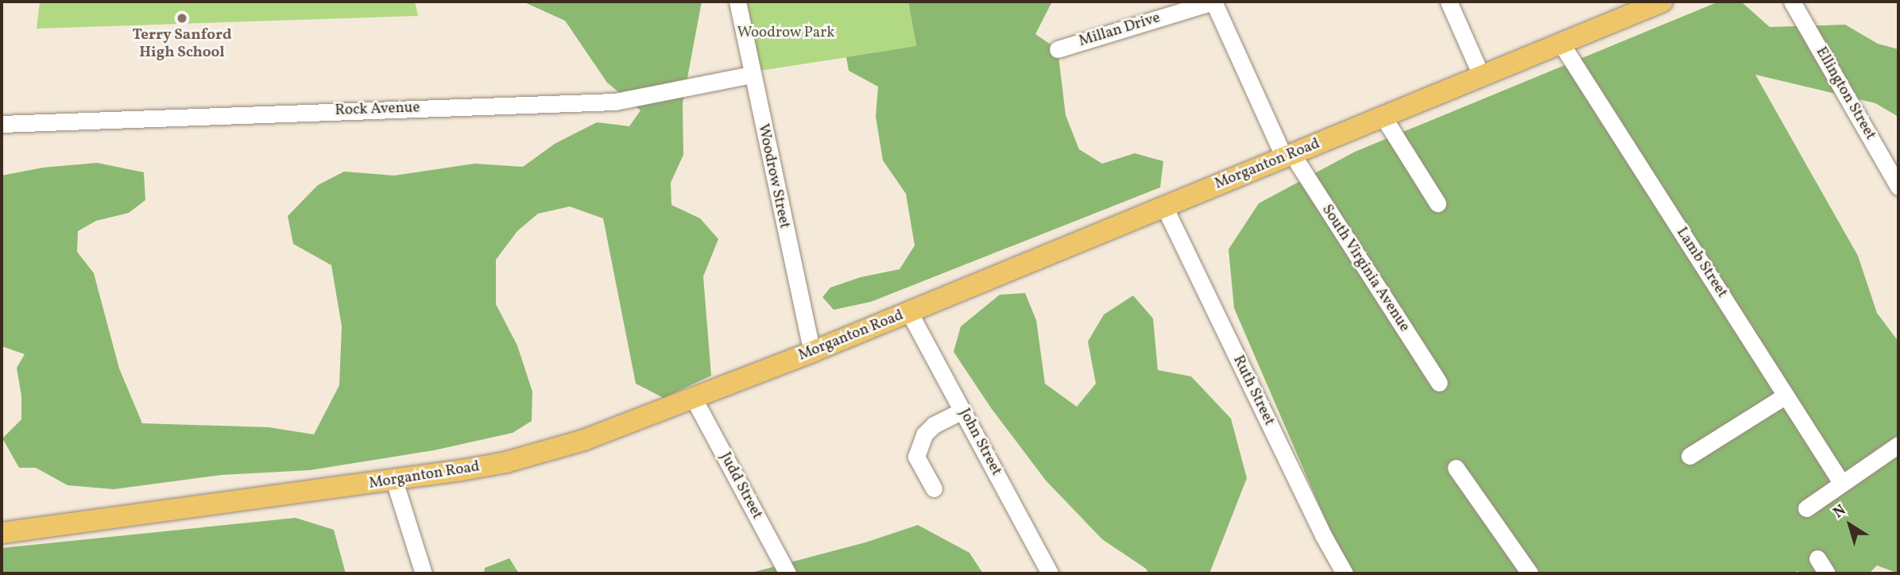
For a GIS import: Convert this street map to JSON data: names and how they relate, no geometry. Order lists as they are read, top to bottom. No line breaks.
{"streets":{"main road":["Morganton Road"],"street":["Millan Drive","Ellington Street","Rock Avenue","Woodrow Street","Lamb Street","South Virginia Avenue","Ruth Street","John Street","Judd Street"]},"crossings":[["Millan Drive","South Virginia Avenue"],["Rock Avenue","Woodrow Street"],["Morganton Road","Woodrow Street"],["Morganton Road","Lamb Street"],["Morganton Road","South Virginia Avenue"],["Morganton Road","Ruth Street"],["Morganton Road","John Street"],["Morganton Road","Judd Street"]],"parks":["Woodrow Park"],"places":["Terry Sanford High School"],"north":"top left"}
